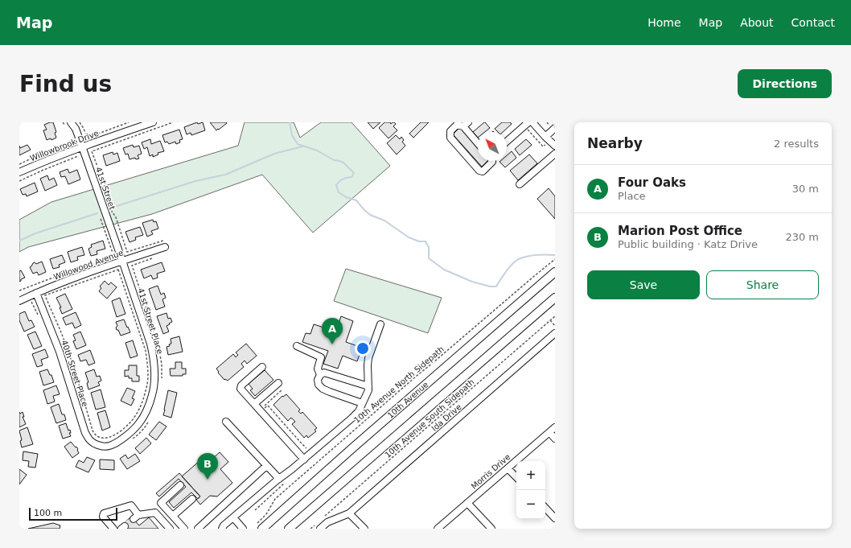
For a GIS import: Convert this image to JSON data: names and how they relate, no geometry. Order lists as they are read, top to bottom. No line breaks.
{"streets":{"main road":["10th Avenue"],"street":["Willowbrook Drive","41st Street","Willowood Avenue","41st Street Place","40th Street Place","Ida Drive","Morris Drive"],"path":["10th Avenue North Sidepath","10th Avenue South Sidepath"]},"crossings":[["Willowbrook Drive","41st Street"],["41st Street","Willowood Avenue"],["41st Street","41st Street Place"],["Willowood Avenue","41st Street Place"],["Willowood Avenue","40th Street Place"],["41st Street Place","40th Street Place"],["10th Avenue North Sidepath","10th Avenue"]],"scale_bar":"100 m","north":"top left","page":{"header":"Map","nav":["Home","Map","About","Contact"],"buttons":["Directions",["Save","Share"]],"title":"Find us","heading":["Nearby","2 results"],"list":[{"mark":"A","name":"Four Oaks","note":"Place","value":"30 m"},{"mark":"B","name":"Marion Post Office","note":"Public building · Katz Drive","value":"230 m"}],"pins":["A","B"],"map_buttons":["+","−"],"scale":"100 m"}}
